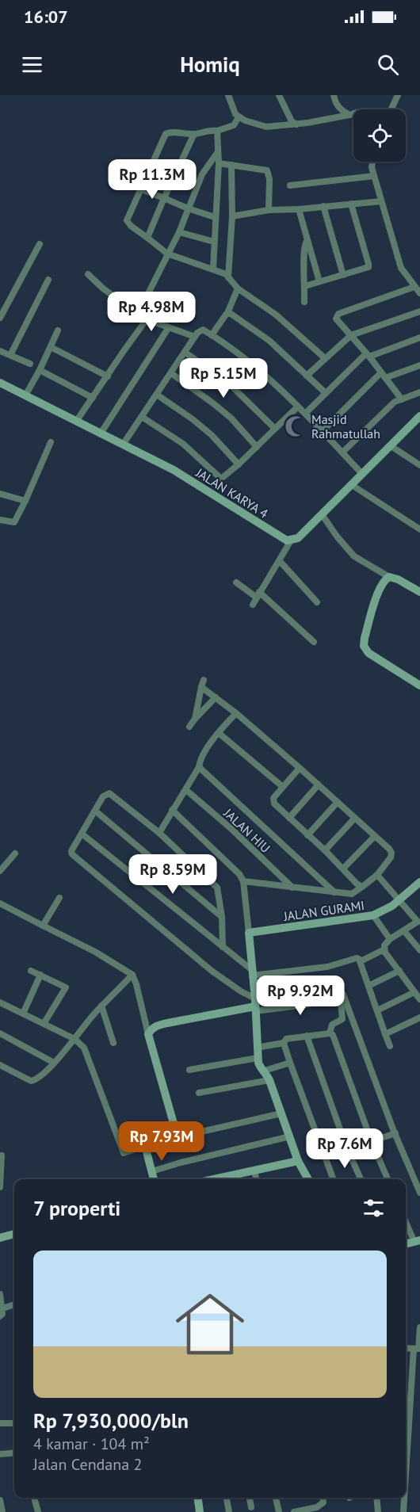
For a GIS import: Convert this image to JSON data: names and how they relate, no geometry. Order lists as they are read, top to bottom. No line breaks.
{"streets":{"street":["JALAN KARYA 4","JALAN HIU","JALAN GURAMI"]},"places":{"mosque":["Masjid Rahmatullah"]},"page":{"status":"16:07","header":"Homiq","price":["Rp 11.3M","Rp 4.98M","Rp 5.15M","Rp 8.59M","Rp 9.92M","Rp 7.93M","Rp 7.6M"],"heading":"7 properti","list":[{"name":"Rp 7,930,000/bln","note":"4 kamar · 104 m² · Jalan Cendana 2"}]}}
